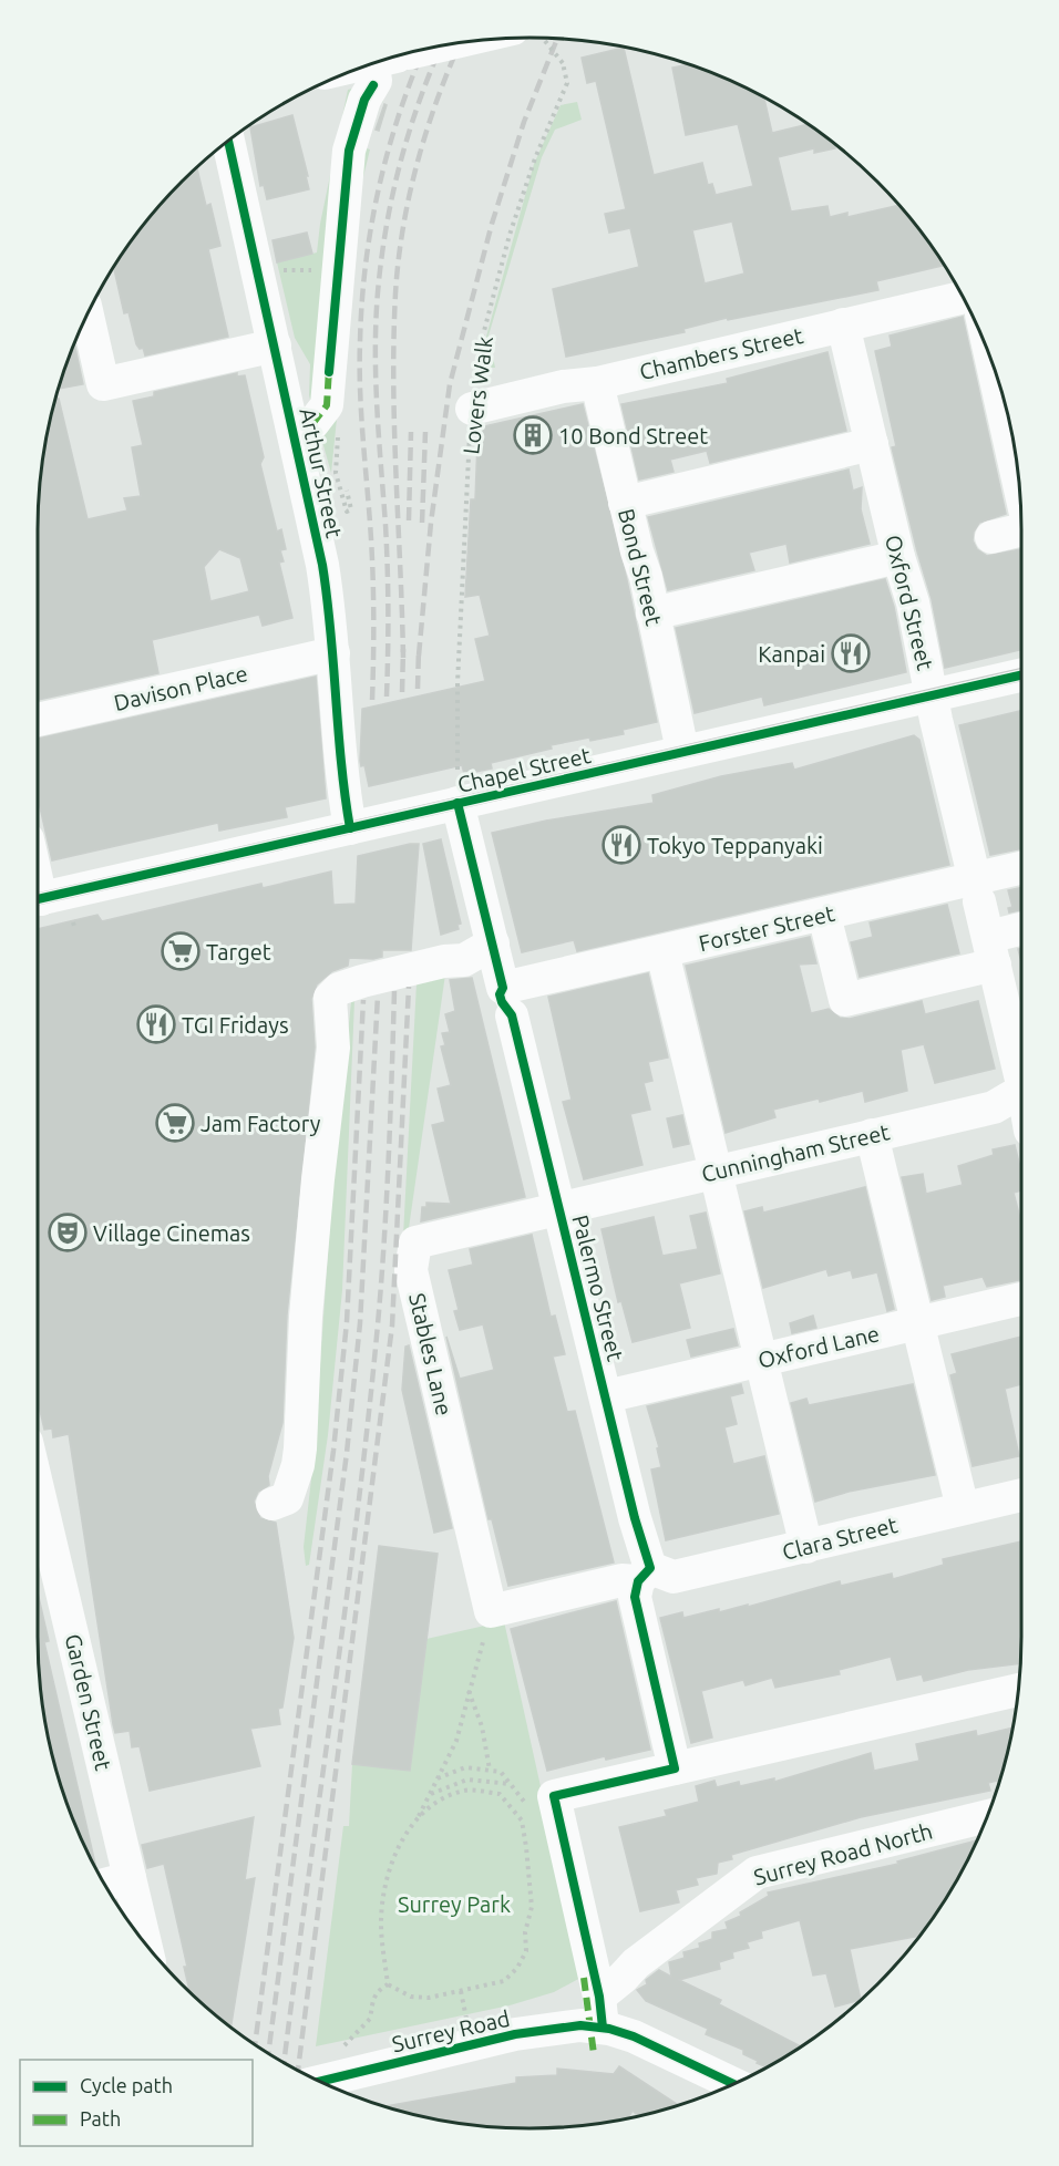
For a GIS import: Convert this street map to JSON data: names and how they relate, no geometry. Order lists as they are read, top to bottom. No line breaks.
{"streets":{"street":["Chambers Street","Arthur Street","Bond Street","Oxford Street","Davison Place","Chapel Street","Forster Street","Cunningham Street","Palermo Street","Oxford Lane","Stables Lane","Clara Street","Garden Street","Surrey Road North","Surrey Road"],"path":["Lovers Walk"]},"crossings":[["Chambers Street","Lovers Walk"],["Chambers Street","Bond Street"],["Chambers Street","Oxford Street"],["Arthur Street","Davison Place"],["Arthur Street","Chapel Street"],["Bond Street","Chapel Street"],["Oxford Street","Chapel Street"],["Oxford Street","Forster Street"],["Chapel Street","Palermo Street"],["Forster Street","Palermo Street"],["Cunningham Street","Palermo Street"],["Cunningham Street","Stables Lane"],["Palermo Street","Oxford Lane"],["Palermo Street","Stables Lane"],["Palermo Street","Clara Street"],["Stables Lane","Clara Street"],["Surrey Road North","Surrey Road"]],"parks":["Surrey Park"],"places":{"building":["10 Bond Street"],"restaurant":["Kanpai","Tokyo Teppanyaki","TGI Fridays"],"supermarket":["Target","Jam Factory"],"theatre":["Village Cinemas"]},"legend":["Cycle path","Path"]}
